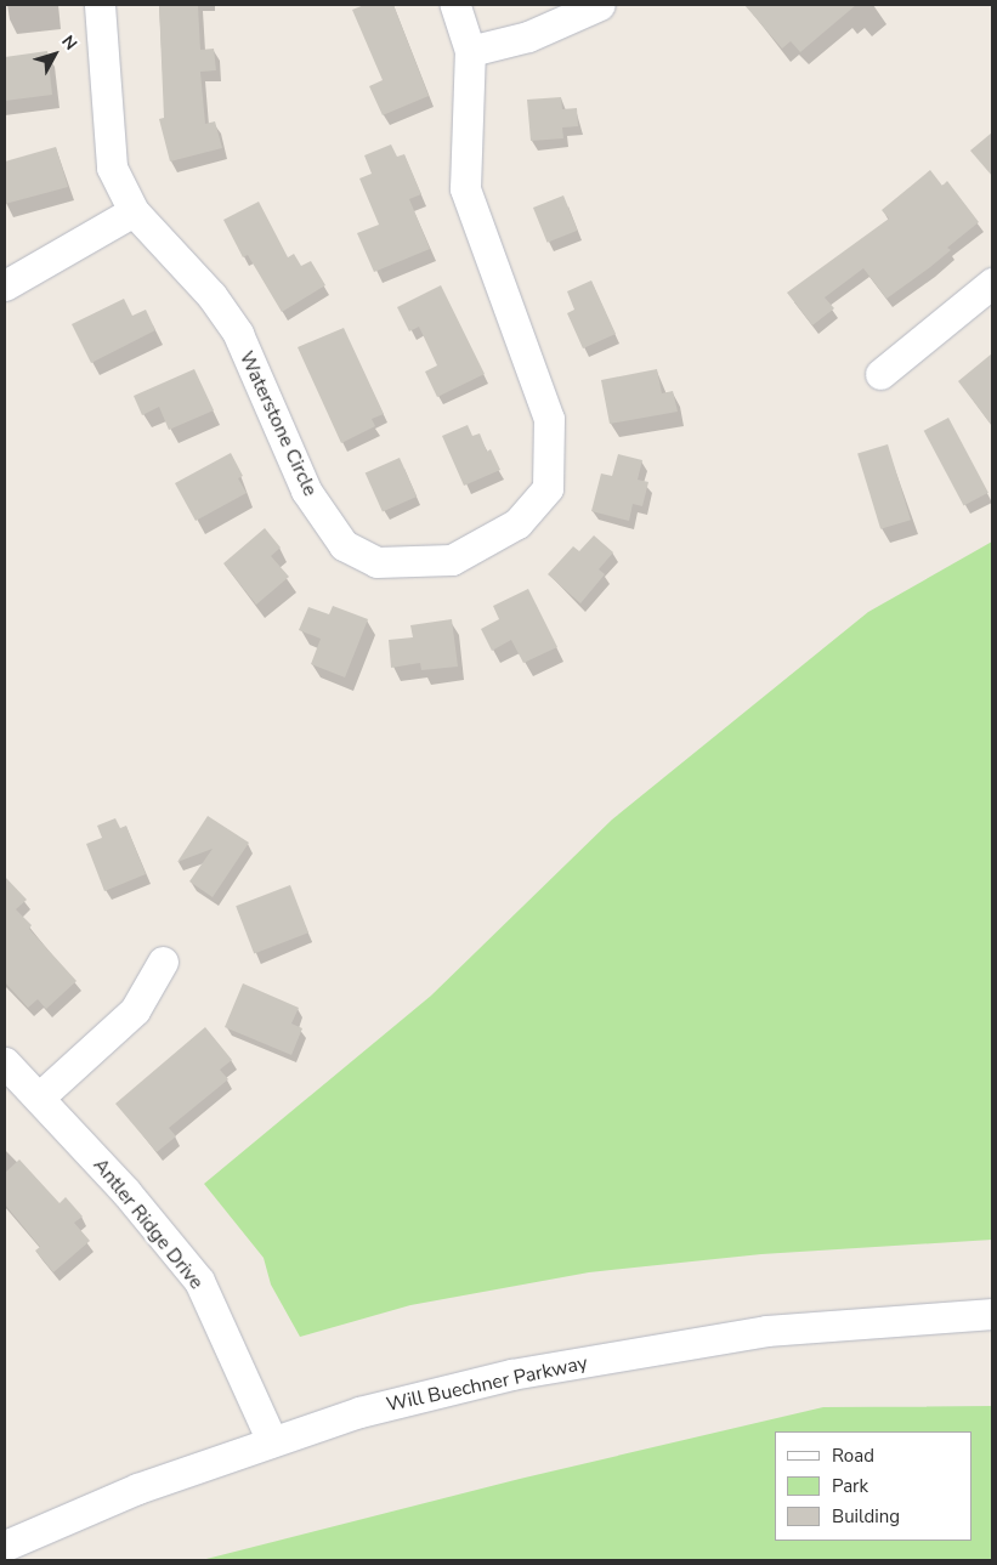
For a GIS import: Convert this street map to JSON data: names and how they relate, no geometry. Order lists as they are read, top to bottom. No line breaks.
{"streets":{"street":["Waterstone Circle","Antler Ridge Drive","Will Buechner Parkway"]},"crossings":[["Antler Ridge Drive","Will Buechner Parkway"]],"legend":["Road","Park","Building"],"north":"top right"}
